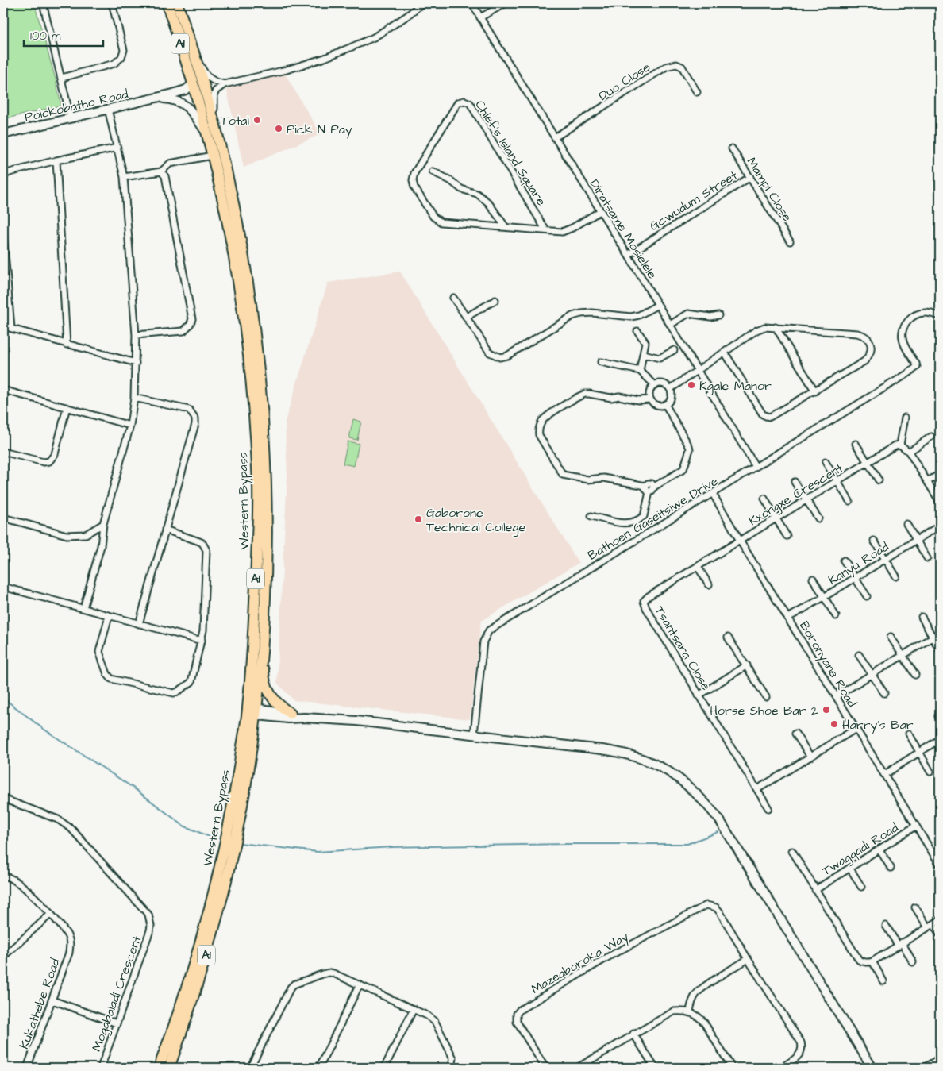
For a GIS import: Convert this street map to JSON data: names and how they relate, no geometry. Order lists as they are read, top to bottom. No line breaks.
{"streets":{"highway":["A1","Western Bypass"],"street":["Duo Close","Polokobatho Road","Chief's Island Square","Mampi Close","Gcwudum Street","Diratsame Mosielele","Kxongxe Crescent","Bathoen Gaseitsiwe Drive","Kanyu Road","Tsantsara Close","Boronyane Road","Twagqadi Road","Mazeaboroka Way","Mogabaladi Crescent","Kukathebe Road"]},"crossings":[["Duo Close","Diratsame Mosielele"],["Polokobatho Road","Western Bypass"],["Chief's Island Square","Diratsame Mosielele"],["Mampi Close","Gcwudum Street"],["Gcwudum Street","Diratsame Mosielele"],["Diratsame Mosielele","Bathoen Gaseitsiwe Drive"],["Kxongxe Crescent","Tsantsara Close"],["Kxongxe Crescent","Boronyane Road"],["Bathoen Gaseitsiwe Drive","Boronyane Road"],["Kanyu Road","Boronyane Road"],["Boronyane Road","Twagqadi Road"]],"places":["Total","Pick N Pay","Kgale Manor","Gaborone Technical College","Horse Shoe Bar 2","Harry's Bar"],"scale_bar":"100 m"}
